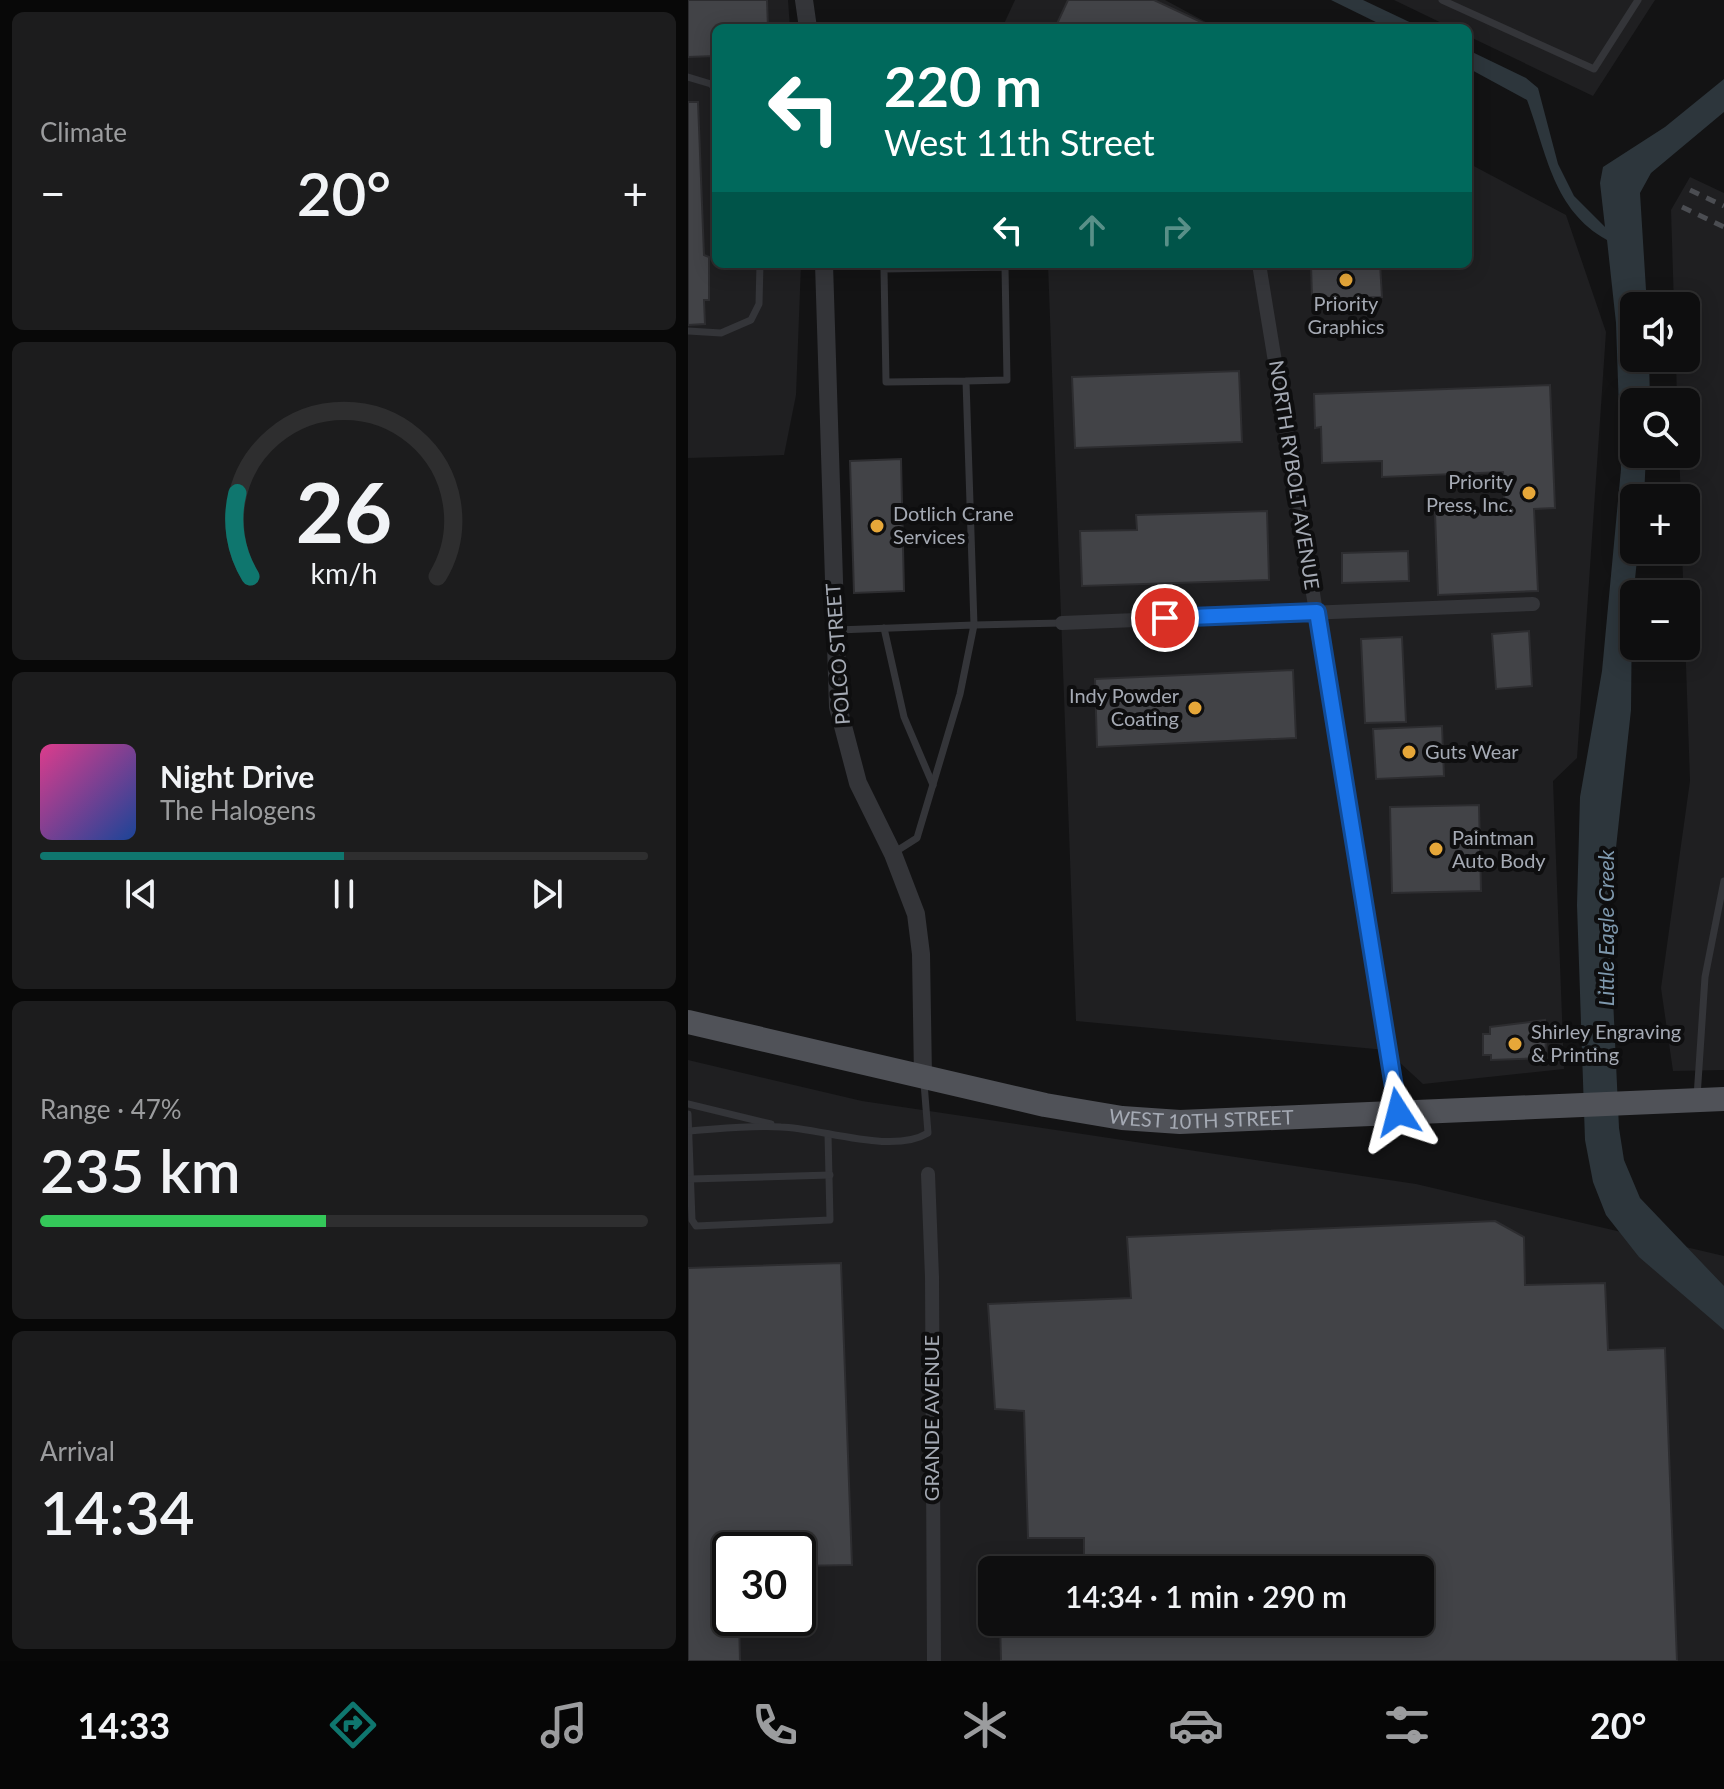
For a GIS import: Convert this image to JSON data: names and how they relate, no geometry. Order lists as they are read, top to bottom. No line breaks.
{"streets":{"main road":["WEST 10TH STREET"],"street":["NORTH RYBOLT AVENUE","POLCO STREET","GRANDE AVENUE"]},"crossings":[["NORTH RYBOLT AVENUE","WEST 10TH STREET"],["POLCO STREET","WEST 10TH STREET"]],"water":["Little Eagle Creek"],"places":["Priority Graphics","Priority Press, Inc.","Dotlich Crane Services","Indy Powder Coating","Guts Wear","Paintman Auto Body","Shirley Engraving & Printing"],"page":{"tile":["Climate",["Range · 47%","235 km"],["Arrival","14:34"]],"turn":["220 m","West 11th Street"],"heat":["−","20°","+"],"map_buttons":["+","−"],"song":["Night Drive","The Halogens"],"limit":"30","trip":"14:34 · 1 min · 290 m","tabs":["14:33","20°"],"gauge":["26","km/h"]}}
